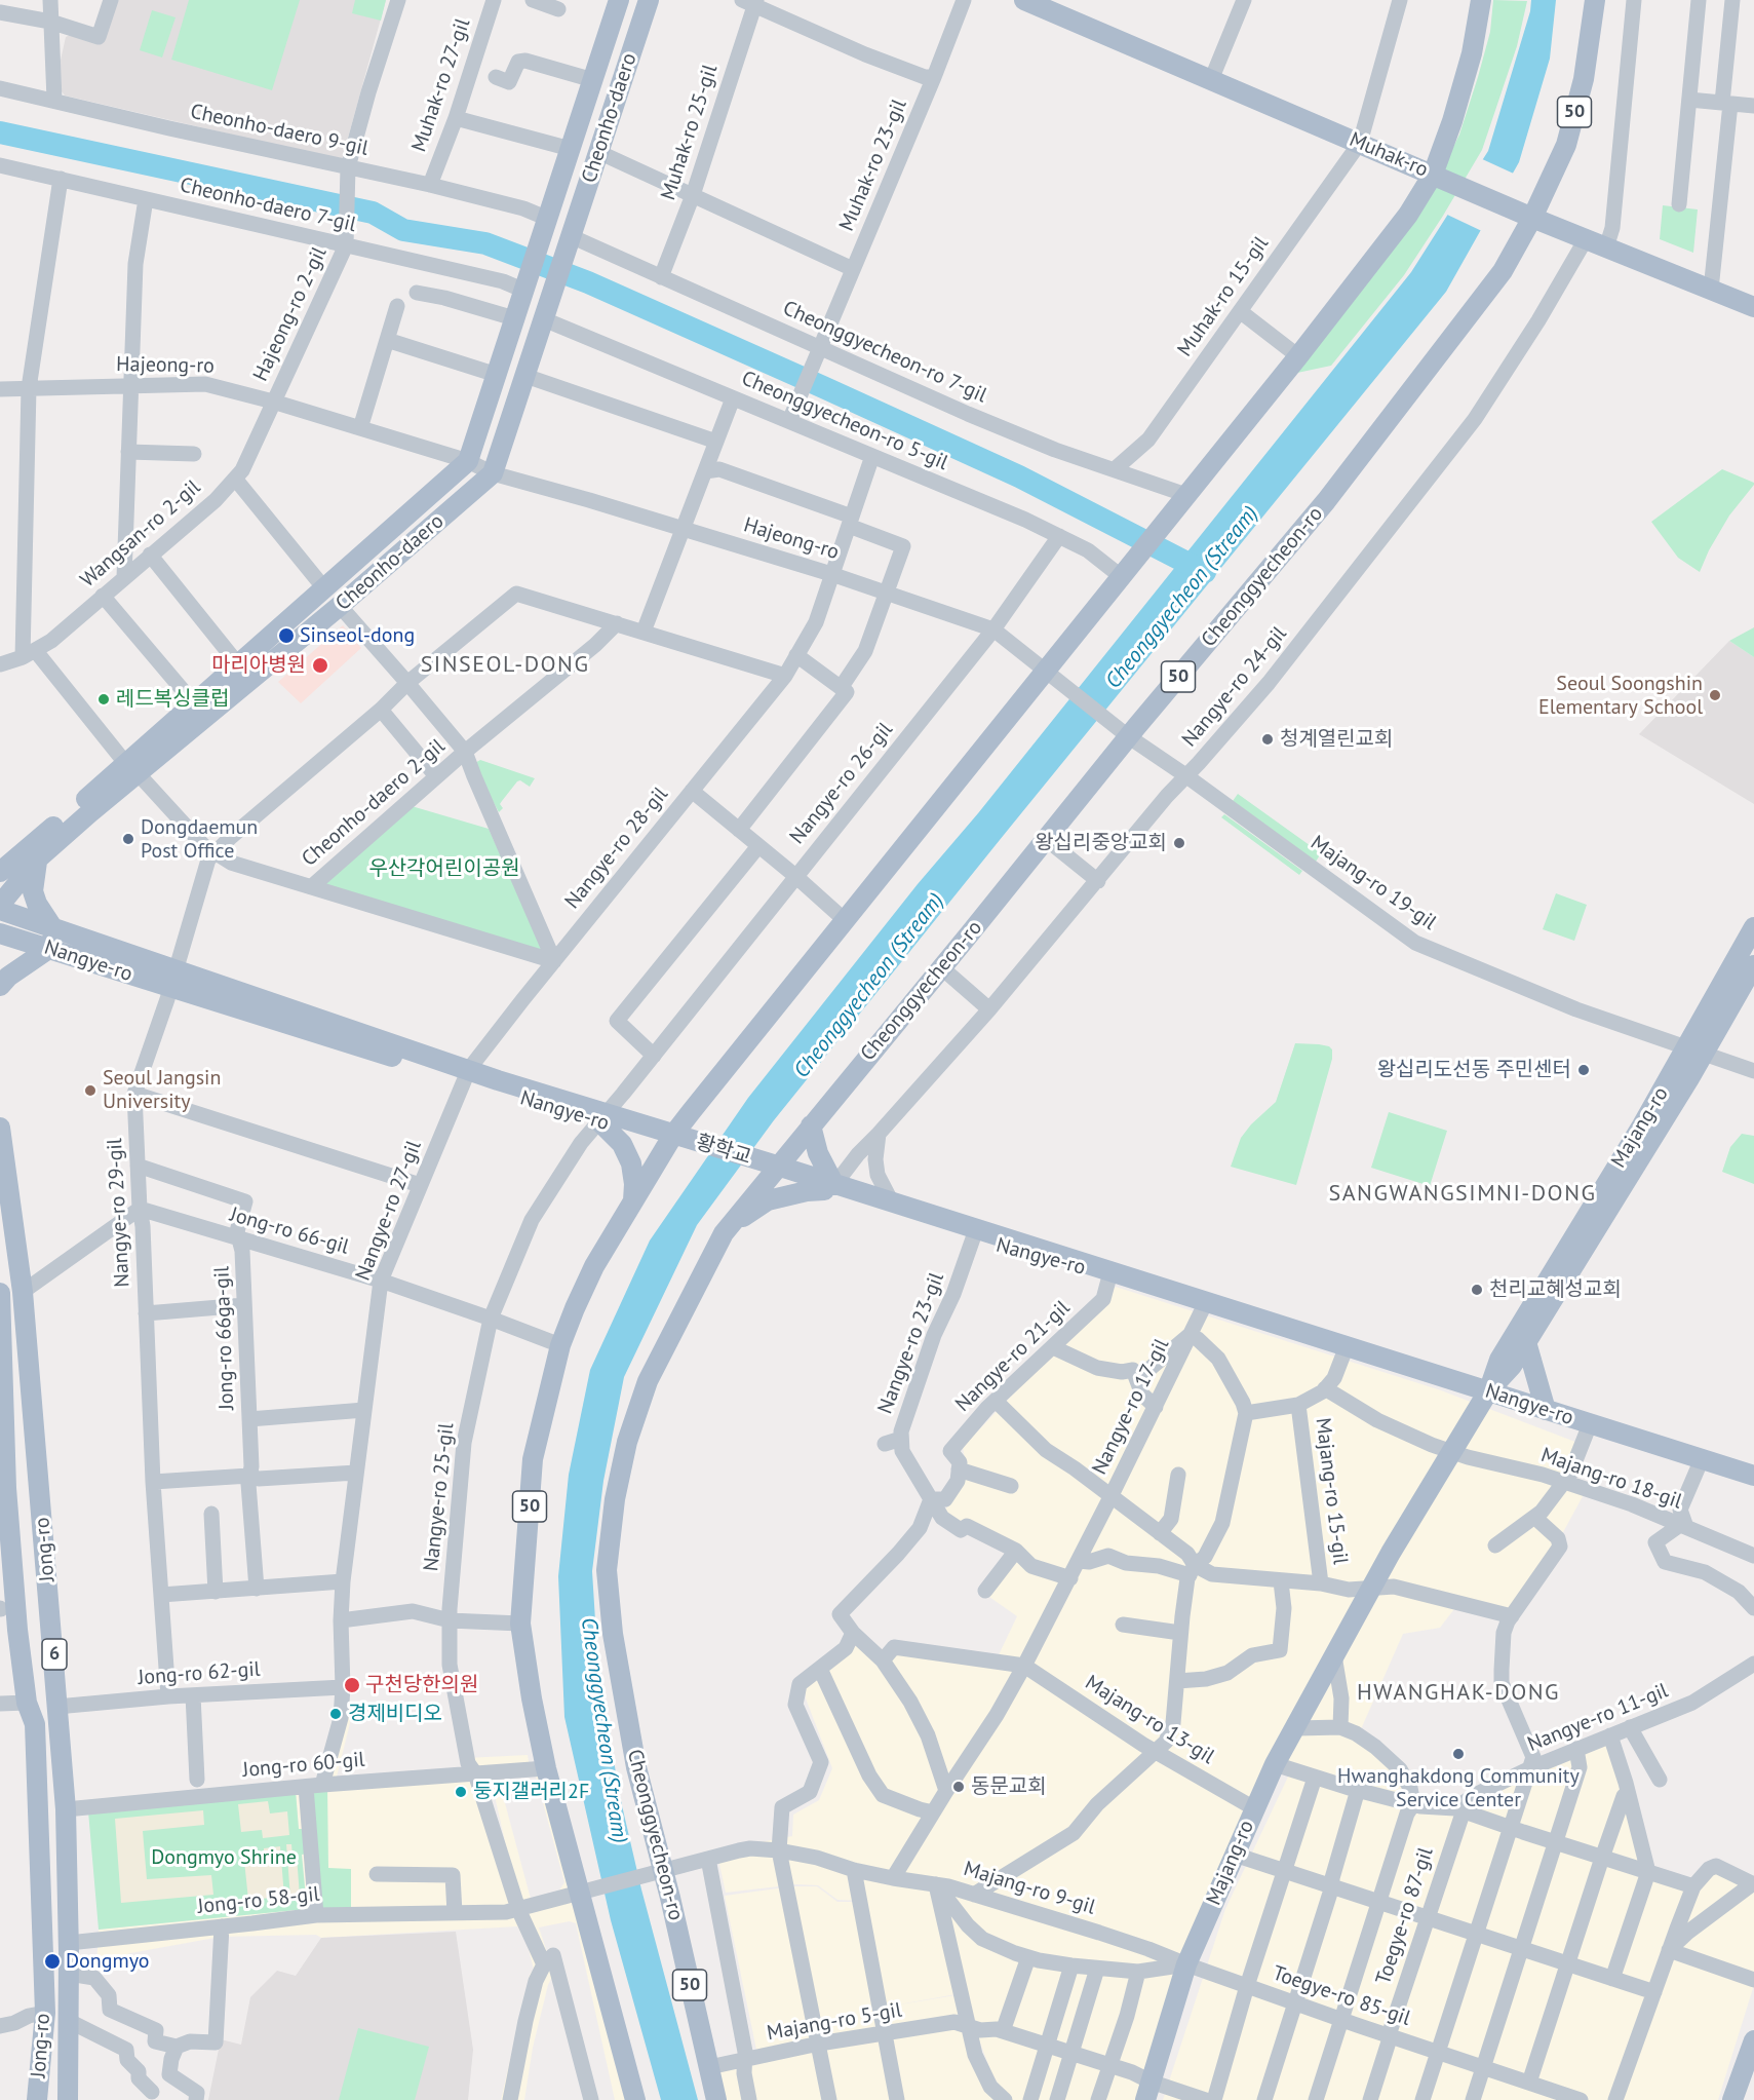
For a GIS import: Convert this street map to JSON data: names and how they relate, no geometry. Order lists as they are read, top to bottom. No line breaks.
{"streets":{"main road":["50","Cheonho-daero","Muhak-ro","Cheonggyecheon-ro","Nangye-ro","Majang-ro","황학교","Jong-ro","6"],"street":["Muhak-ro 27-gil","Cheonho-daero 9-gil","Muhak-ro 25-gil","Muhak-ro 23-gil","Cheonho-daero 7-gil","Muhak-ro 15-gil","Hajeong-ro 2-gil","Cheonggyecheon-ro 7-gil","Hajeong-ro","Cheonggyecheon-ro 5-gil","Wangsan-ro 2-gil","Nangye-ro 24-gil","Nangye-ro 26-gil","Cheonho-daero 2-gil","Nangye-ro 28-gil","Majang-ro 19-gil","Nangye-ro 27-gil","Nangye-ro 29-gil","Jong-ro 66-gil","Jong-ro 66ga-gil","Nangye-ro 23-gil","Nangye-ro 21-gil","Nangye-ro 17-gil","Majang-ro 18-gil","Majang-ro 15-gil","Nangye-ro 25-gil","Jong-ro 62-gil","Nangye-ro 11-gil","Majang-ro 13-gil","Jong-ro 60-gil","Majang-ro 9-gil","Jong-ro 58-gil","Toegye-ro 87-gil","Toegye-ro 85-gil","Majang-ro 5-gil"]},"crossings":[["Muhak-ro 27-gil","Cheonho-daero"],["Muhak-ro 27-gil","Cheonho-daero 9-gil"],["50","Cheonggyecheon-ro 7-gil"],["50","Hajeong-ro"],["50","Cheonggyecheon-ro 5-gil"],["50","Nangye-ro"],["50","황학교"],["50","Jong-ro 66-gil"],["50","Jong-ro 60-gil"],["50","Majang-ro 9-gil"],["50","Jong-ro 58-gil"],["Cheonho-daero","Cheonho-daero 9-gil"],["Cheonho-daero","Cheonho-daero 7-gil"],["Cheonho-daero","Cheonggyecheon-ro 7-gil"],["Cheonho-daero","Hajeong-ro"],["Cheonho-daero","Cheonggyecheon-ro 5-gil"],["Cheonho-daero","Wangsan-ro 2-gil"],["Cheonho-daero","Cheonho-daero 2-gil"],["Muhak-ro 25-gil","Cheonggyecheon-ro 7-gil"],["Muhak-ro","Muhak-ro 15-gil"],["Muhak-ro","Cheonggyecheon-ro"],["Muhak-ro","Nangye-ro 24-gil"],["Muhak-ro 23-gil","Cheonggyecheon-ro 7-gil"],["Muhak-ro 23-gil","Cheonggyecheon-ro 5-gil"],["Cheonho-daero 7-gil","Hajeong-ro 2-gil"],["Muhak-ro 15-gil","Cheonggyecheon-ro 7-gil"],["Hajeong-ro 2-gil","Hajeong-ro"],["Hajeong-ro 2-gil","Wangsan-ro 2-gil"],["Hajeong-ro","Wangsan-ro 2-gil"],["Hajeong-ro","Cheonggyecheon-ro"],["Hajeong-ro","Nangye-ro 26-gil"],["Hajeong-ro","Nangye-ro 28-gil"],["Hajeong-ro","Majang-ro 19-gil"],["Cheonggyecheon-ro 5-gil","Nangye-ro 26-gil"],["Cheonggyecheon-ro 5-gil","Nangye-ro 28-gil"],["Cheonggyecheon-ro","Majang-ro 19-gil"],["Cheonggyecheon-ro","Nangye-ro"],["Cheonggyecheon-ro","황학교"],["Cheonggyecheon-ro","Majang-ro 9-gil"],["Cheonggyecheon-ro","Majang-ro 5-gil"],["Nangye-ro 24-gil","Majang-ro 19-gil"],["Nangye-ro 24-gil","Nangye-ro"],["Nangye-ro 26-gil","Nangye-ro"],["Nangye-ro 26-gil","Nangye-ro 25-gil"],["Cheonho-daero 2-gil","Nangye-ro 28-gil"],["Cheonho-daero 2-gil","Nangye-ro 29-gil"],["Nangye-ro 28-gil","Nangye-ro"],["Nangye-ro 28-gil","Nangye-ro 27-gil"],["Majang-ro 19-gil","Majang-ro"],["Nangye-ro","Majang-ro"],["Nangye-ro","황학교"],["Nangye-ro","Nangye-ro 27-gil"],["Nangye-ro","Nangye-ro 29-gil"],["Nangye-ro","Nangye-ro 23-gil"],["Nangye-ro","Nangye-ro 21-gil"],["Nangye-ro","Nangye-ro 17-gil"],["Nangye-ro","Nangye-ro 25-gil"],["Majang-ro","Majang-ro 18-gil"],["Majang-ro","Majang-ro 15-gil"],["Majang-ro","Majang-ro 13-gil"],["Majang-ro","Majang-ro 9-gil"],["Majang-ro","Toegye-ro 85-gil"],["Nangye-ro 27-gil","Jong-ro 66-gil"],["Nangye-ro 27-gil","Jong-ro 62-gil"],["Nangye-ro 27-gil","Jong-ro 60-gil"],["Nangye-ro 29-gil","Jong-ro 66-gil"],["Nangye-ro 29-gil","Jong-ro 66ga-gil"],["Nangye-ro 29-gil","Jong-ro 62-gil"],["Jong-ro 66-gil","Jong-ro 66ga-gil"],["Jong-ro 66-gil","Nangye-ro 25-gil"],["Nangye-ro 23-gil","Nangye-ro 21-gil"],["Nangye-ro 21-gil","Nangye-ro 17-gil"],["Nangye-ro 17-gil","Majang-ro 15-gil"],["Nangye-ro 17-gil","Majang-ro 13-gil"],["Nangye-ro 17-gil","Majang-ro 9-gil"],["Nangye-ro 25-gil","Jong-ro 60-gil"],["Nangye-ro 25-gil","Jong-ro 58-gil"],["Jong-ro","Jong-ro 62-gil"],["Jong-ro","Jong-ro 60-gil"],["Jong-ro","Jong-ro 58-gil"],["Nangye-ro 11-gil","Toegye-ro 87-gil"],["Majang-ro 9-gil","Jong-ro 58-gil"],["Majang-ro 9-gil","Toegye-ro 85-gil"],["Toegye-ro 87-gil","Toegye-ro 85-gil"]],"districts":["SINSEOL-DONG","SANGWANGSIMNI-DONG","HWANGHAK-DONG"],"water":["Cheonggyecheon (Stream)"],"parks":["우산각어린이공원","Dongmyo Shrine"],"places":["Sinseol-dong","마리아병원","Seoul Soongshin Elementary School","레드복싱클럽","청계열린교회","Dongdaemun Post Office","왕십리중앙교회","왕십리도선동 주민센터","Seoul Jangsin University","천리교혜성교회","구천당한의원","경제비디오","Hwanghakdong Community Service Center","동문교회","둥지갤러리2F","Dongmyo"]}
